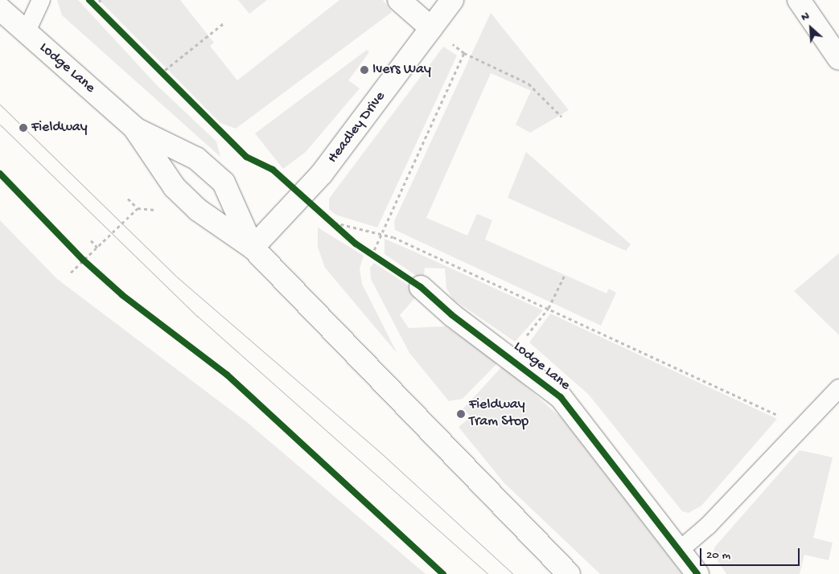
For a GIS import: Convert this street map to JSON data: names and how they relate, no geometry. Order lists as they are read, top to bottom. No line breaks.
{"streets":{"street":["Lodge Lane","Headley Drive"]},"crossings":[["Lodge Lane","Headley Drive"]],"places":["Ivers Way","Fieldway","Fieldway Tram Stop"],"scale_bar":"20 m","north":"top left"}
